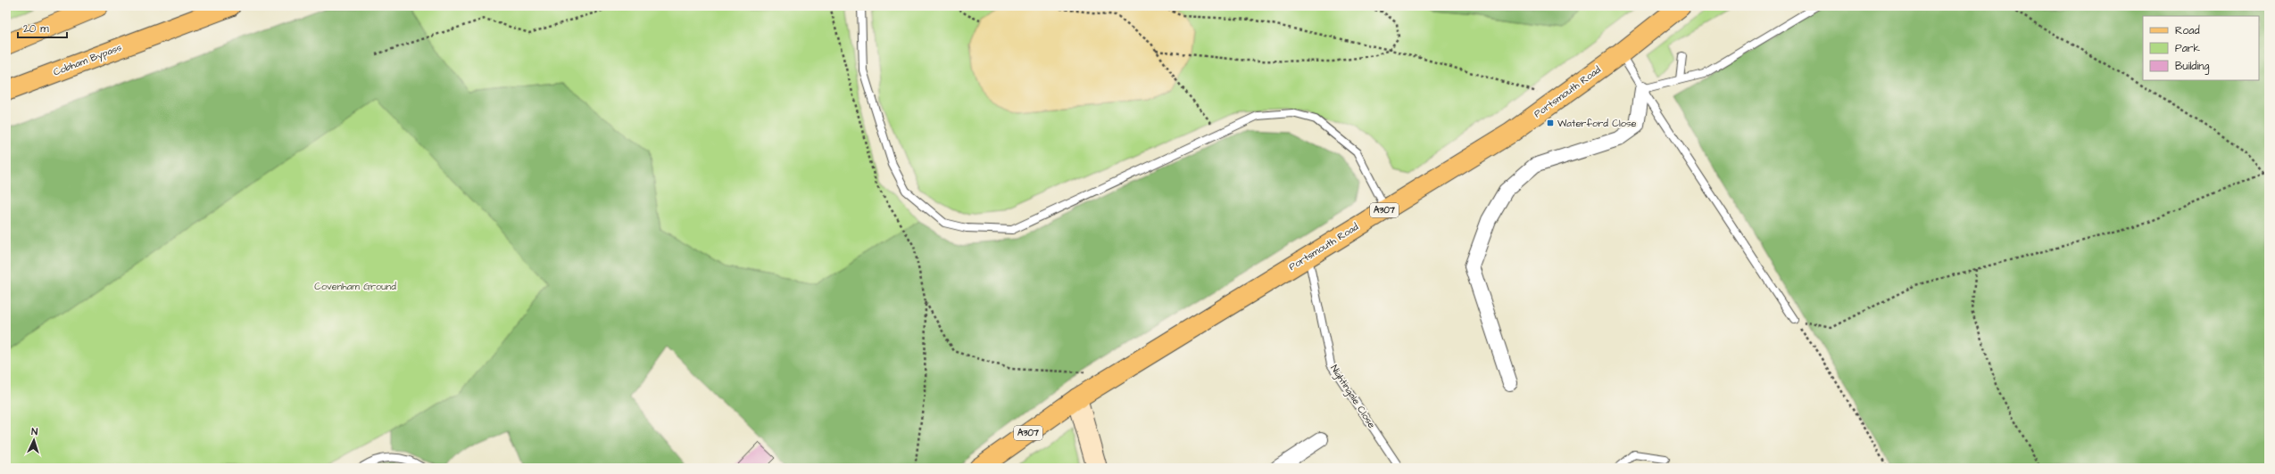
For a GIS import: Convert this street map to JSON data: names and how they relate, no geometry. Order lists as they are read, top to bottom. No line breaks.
{"streets":{"main road":["Cobham Bypass","Portsmouth Road","A307"],"lane":["Nightingale Close"]},"crossings":[["Portsmouth Road","Nightingale Close"]],"parks":["Covenham Ground"],"places":{"transit":["Waterford Close"]},"legend":["Road","Park","Building"],"scale_bar":"20 m","north":"top"}
